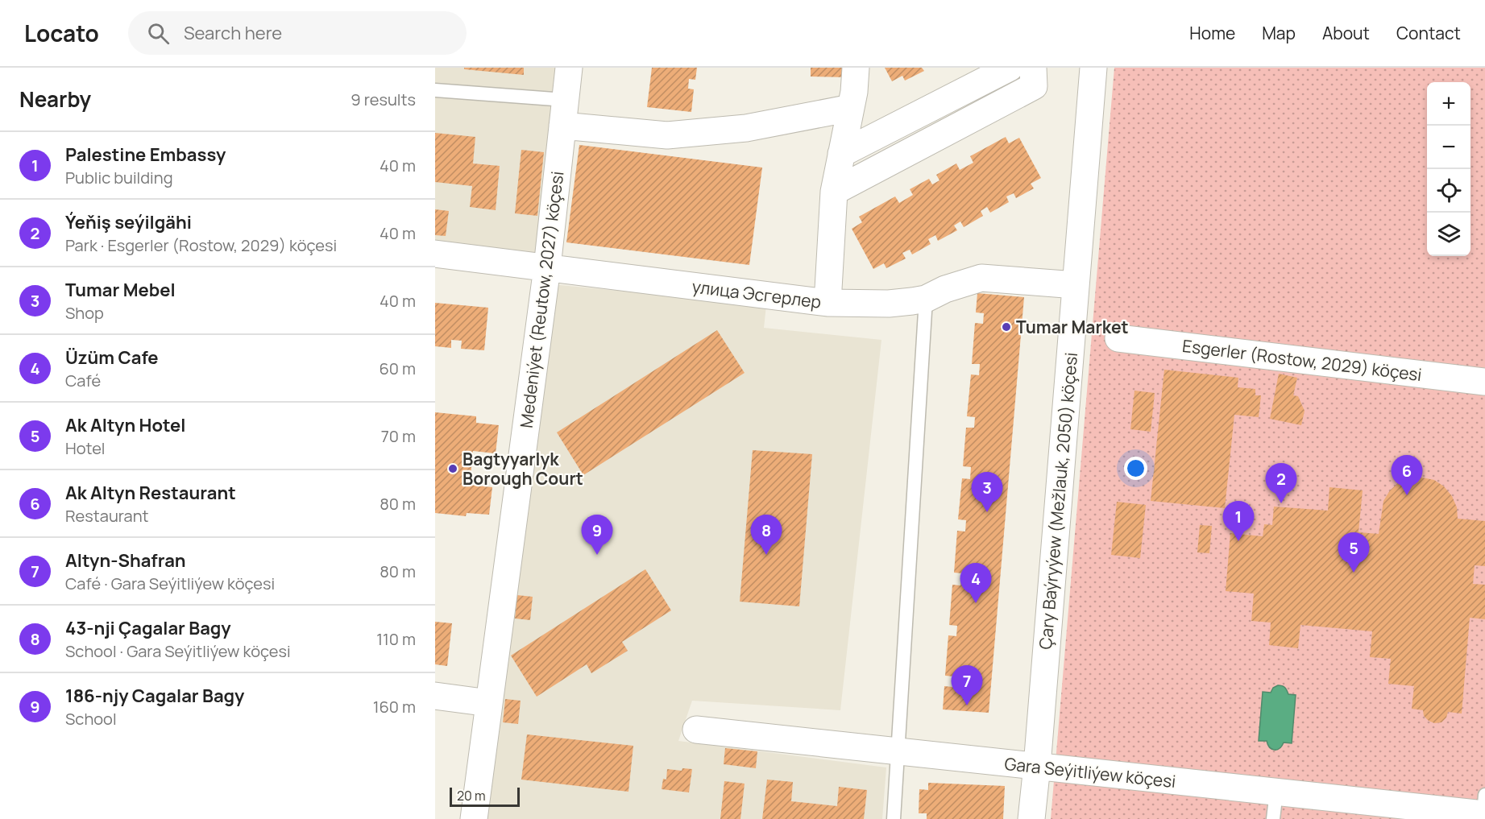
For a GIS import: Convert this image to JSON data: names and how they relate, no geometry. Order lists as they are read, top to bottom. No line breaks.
{"streets":{"street":["улица Эсгерлер","Medeniýet (Reutow, 2027) köçesi","Esgerler (Rostow, 2029) köçesi","Çary Baýryýew (Mežlauk, 2050) köçesi","Gara Seýitliýew köçesi"]},"crossings":[["улица Эсгерлер","Medeniýet (Reutow, 2027) köçesi"],["улица Эсгерлер","Çary Baýryýew (Mežlauk, 2050) köçesi"],["Çary Baýryýew (Mežlauk, 2050) köçesi","Gara Seýitliýew köçesi"]],"places":["Tumar Market","Bagtyyarlyk Borough Court"],"scale_bar":"20 m","page":{"header":"Locato","search":"Search here","nav":["Home","Map","About","Contact"],"heading":["Nearby","9 results"],"map_buttons":["+","−"],"list":[{"mark":"1","name":"Palestine Embassy","note":"Public building","value":"40 m"},{"mark":"2","name":"Ýeňiş seýilgähi","note":"Park · Esgerler (Rostow, 2029) köçesi","value":"40 m"},{"mark":"3","name":"Tumar Mebel","note":"Shop","value":"40 m"},{"mark":"4","name":"Üzüm Cafe","note":"Café","value":"60 m"},{"mark":"5","name":"Ak Altyn Hotel","note":"Hotel","value":"70 m"},{"mark":"6","name":"Ak Altyn Restaurant","note":"Restaurant","value":"80 m"},{"mark":"7","name":"Altyn-Shafran","note":"Café · Gara Seýitliýew köçesi","value":"80 m"},{"mark":"8","name":"43-nji Çagalar Bagy","note":"School · Gara Seýitliýew köçesi","value":"110 m"},{"mark":"9","name":"186-njy Cagalar Bagy","note":"School","value":"160 m"}],"pins":["6","2","3","1","8","9","5","4","7"],"scale":"20 m"}}
